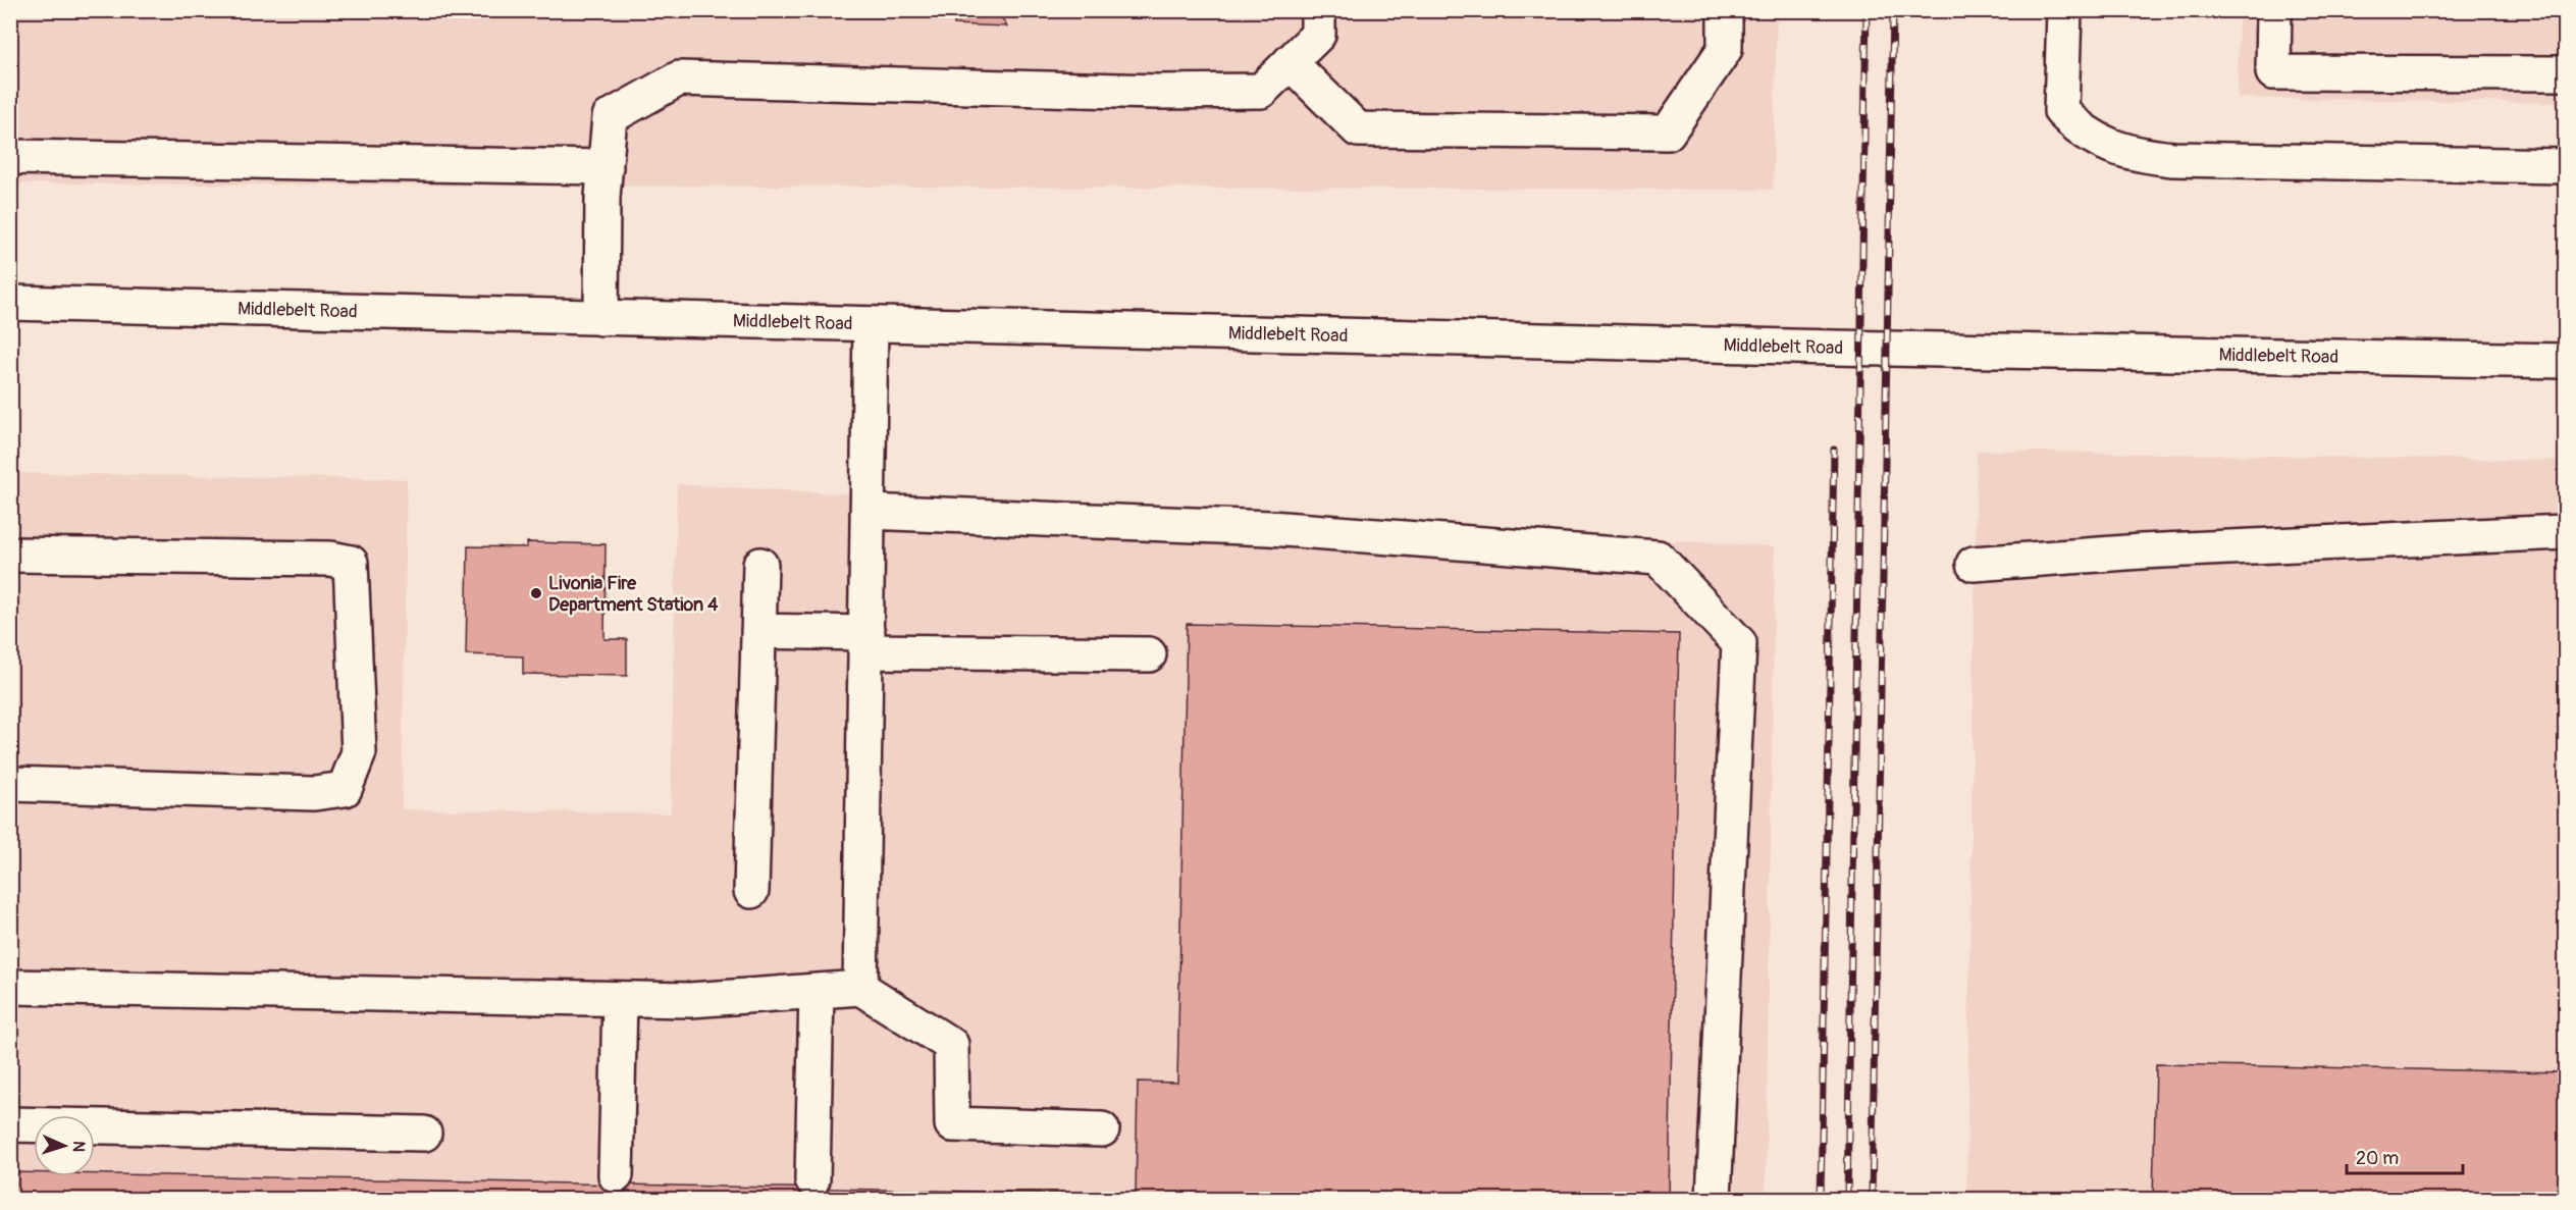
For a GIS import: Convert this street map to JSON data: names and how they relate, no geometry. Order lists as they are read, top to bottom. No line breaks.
{"streets":{"main road":["Middlebelt Road"]},"places":["Livonia Fire Department Station 4"],"scale_bar":"20 m","north":"right"}
